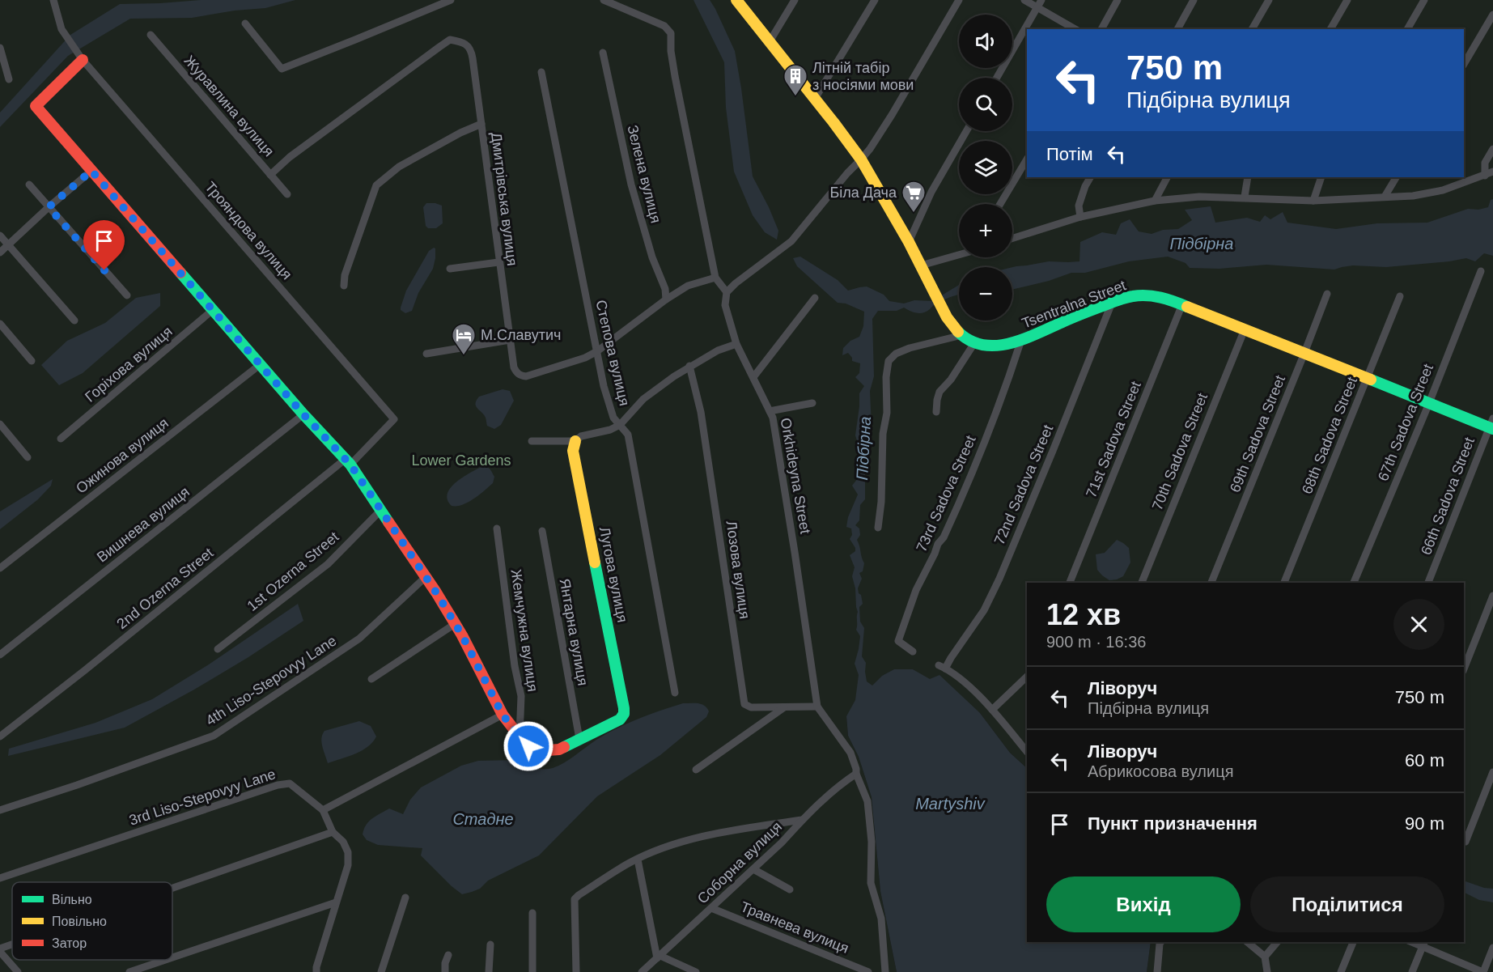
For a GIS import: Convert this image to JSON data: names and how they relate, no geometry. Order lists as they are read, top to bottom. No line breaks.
{"streets":{"street":["Журавлина вулиця","Зелена вулиця","Дмитрівська вулиця","Трояндова вулиця","Tsentralna Street","Степова вулиця","Горіхова вулиця","67th Sadova Street","69th Sadova Street","68th Sadova Street","71st Sadova Street","70th Sadova Street","Ожинова вулиця","Orkhideyna Street","72nd Sadova Street","73rd Sadova Street","66th Sadova Street","Вишнева вулиця","Лозова вулиця","1st Ozerna Street","Лугова вулиця","2nd Ozerna Street","Жемчужна вулиця","Янтарна вулиця","4th Liso-Stepovyy Lane","3rd Liso-Stepovyy Lane","Соборна вулиця","Травнева вулиця"]},"crossings":[["Журавлина вулиця","Дмитрівська вулиця"],["Зелена вулиця","Дмитрівська вулиця"],["Дмитрівська вулиця","Степова вулиця"],["Трояндова вулиця","2nd Ozerna Street"],["Tsentralna Street","67th Sadova Street"],["Tsentralna Street","69th Sadova Street"],["Tsentralna Street","68th Sadova Street"],["Tsentralna Street","71st Sadova Street"],["Tsentralna Street","70th Sadova Street"],["Tsentralna Street","72nd Sadova Street"],["Tsentralna Street","73rd Sadova Street"],["Tsentralna Street","66th Sadova Street"],["Orkhideyna Street","Лозова вулиця"],["Orkhideyna Street","Соборна вулиця"],["Лугова вулиця","Янтарна вулиця"],["Соборна вулиця","Травнева вулиця"]],"water":["Підбірна","Martyshiv","Стадне"],"parks":["Lower Gardens"],"places":{"building":["Літній табір з носіями мови"],"supermarket":["Біла Дача"],"hotel":["М.Славутич"]},"legend":["Вільно","Повільно","Затор"],"page":{"map_buttons":["+","−"],"turn":["750 m","Підбірна вулиця"],"then":"Потім","heading":["12 хв","900 m · 16:36"],"list":[{"name":"Ліворуч","note":"Підбірна вулиця","value":"750 m"},{"name":"Ліворуч","note":"Абрикосова вулиця","value":"60 m"},{"name":"Пункт призначення","value":"90 m"}],"buttons":["Вихід","Поділитися"]}}
